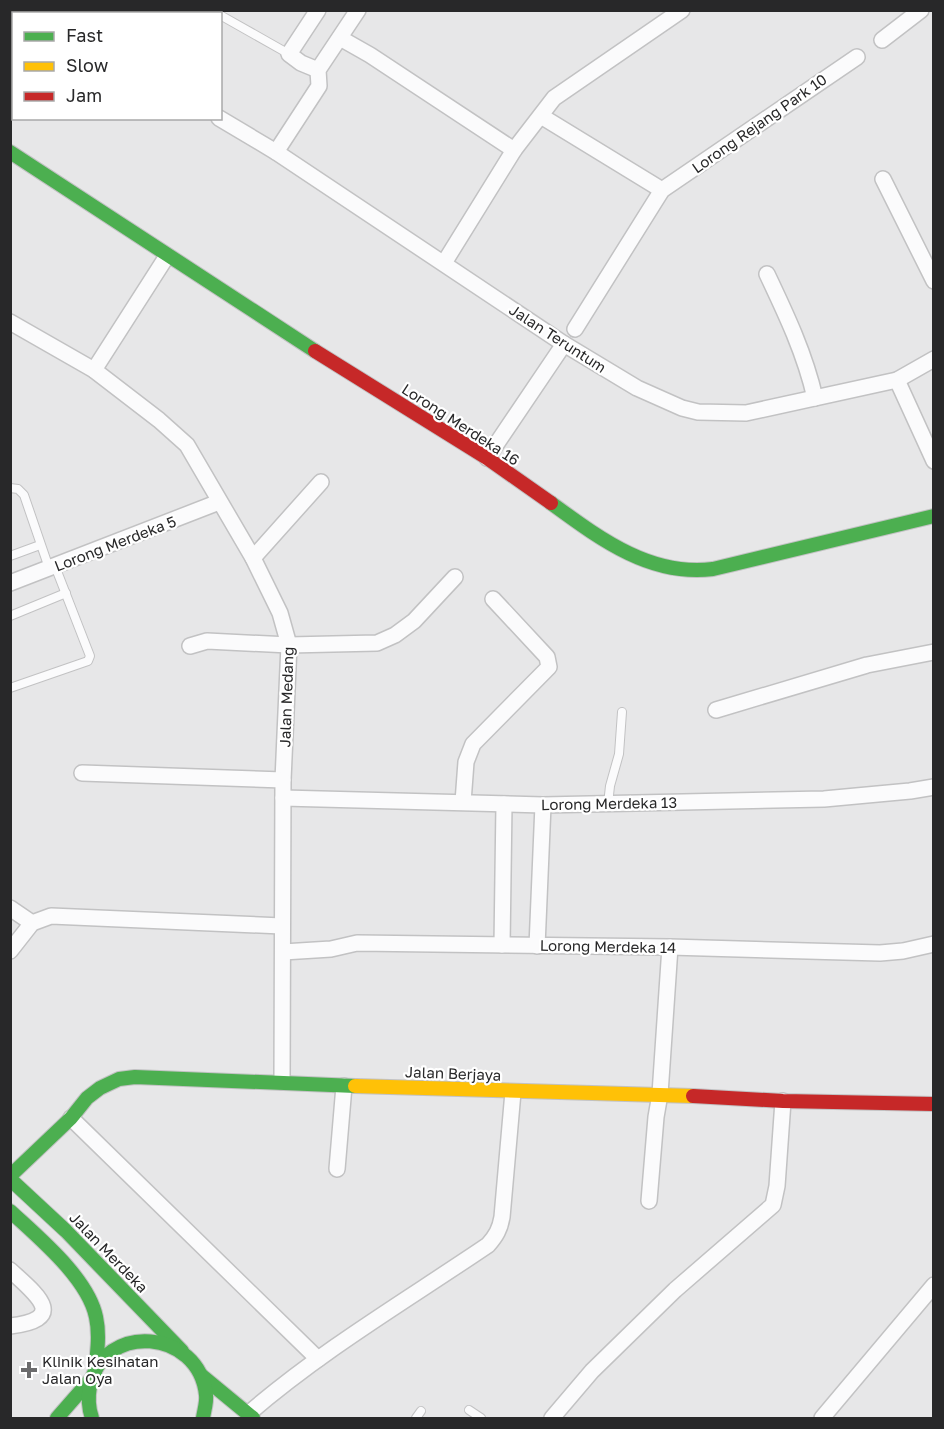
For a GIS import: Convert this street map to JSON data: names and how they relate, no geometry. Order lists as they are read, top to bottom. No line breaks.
{"streets":{"street":["Lorong Rejang Park 10","Jalan Teruntum","Lorong Merdeka 16","Lorong Merdeka 5","Jalan Medang","Lorong Merdeka 13","Lorong Merdeka 14","Jalan Berjaya","Jalan Merdeka"]},"crossings":[["Lorong Merdeka 5","Jalan Medang"],["Jalan Medang","Lorong Merdeka 13"],["Jalan Medang","Lorong Merdeka 14"],["Jalan Medang","Jalan Berjaya"],["Jalan Berjaya","Jalan Merdeka"]],"places":{"health":["Klinik Kesihatan Jalan Oya"]},"legend":["Fast","Slow","Jam"]}
